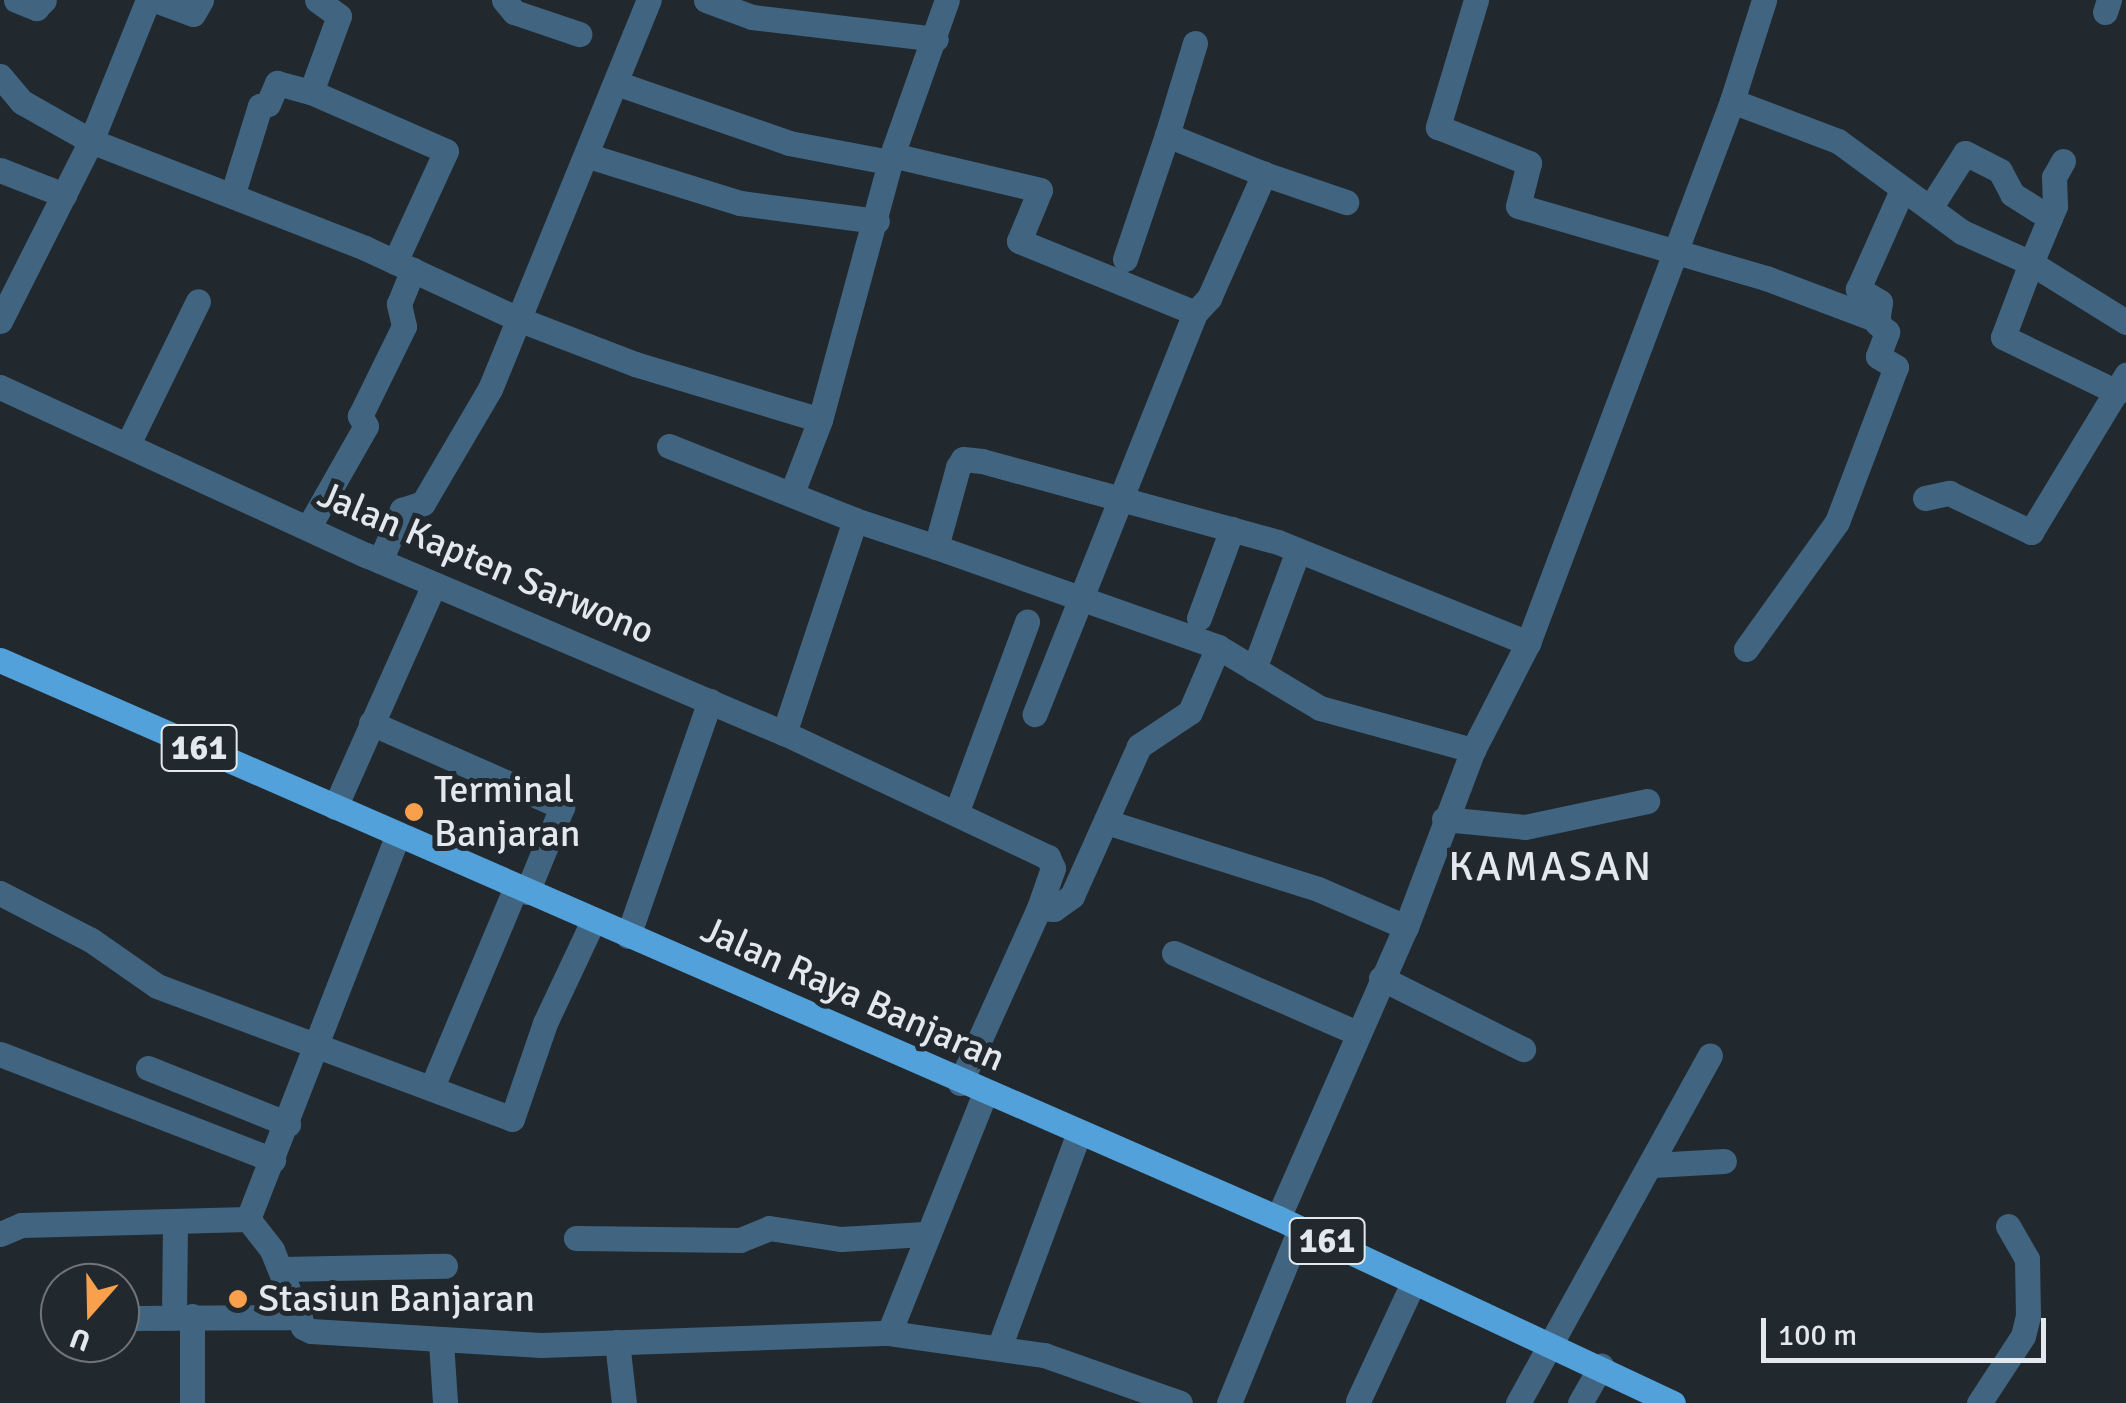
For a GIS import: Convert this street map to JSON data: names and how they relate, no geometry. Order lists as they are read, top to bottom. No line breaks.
{"streets":{"main road":["161","Jalan Raya Banjaran"],"street":["Jalan Kapten Sarwono"]},"districts":["KAMASAN"],"places":["Terminal Banjaran","Stasiun Banjaran"],"scale_bar":"100 m","north":"bottom"}
